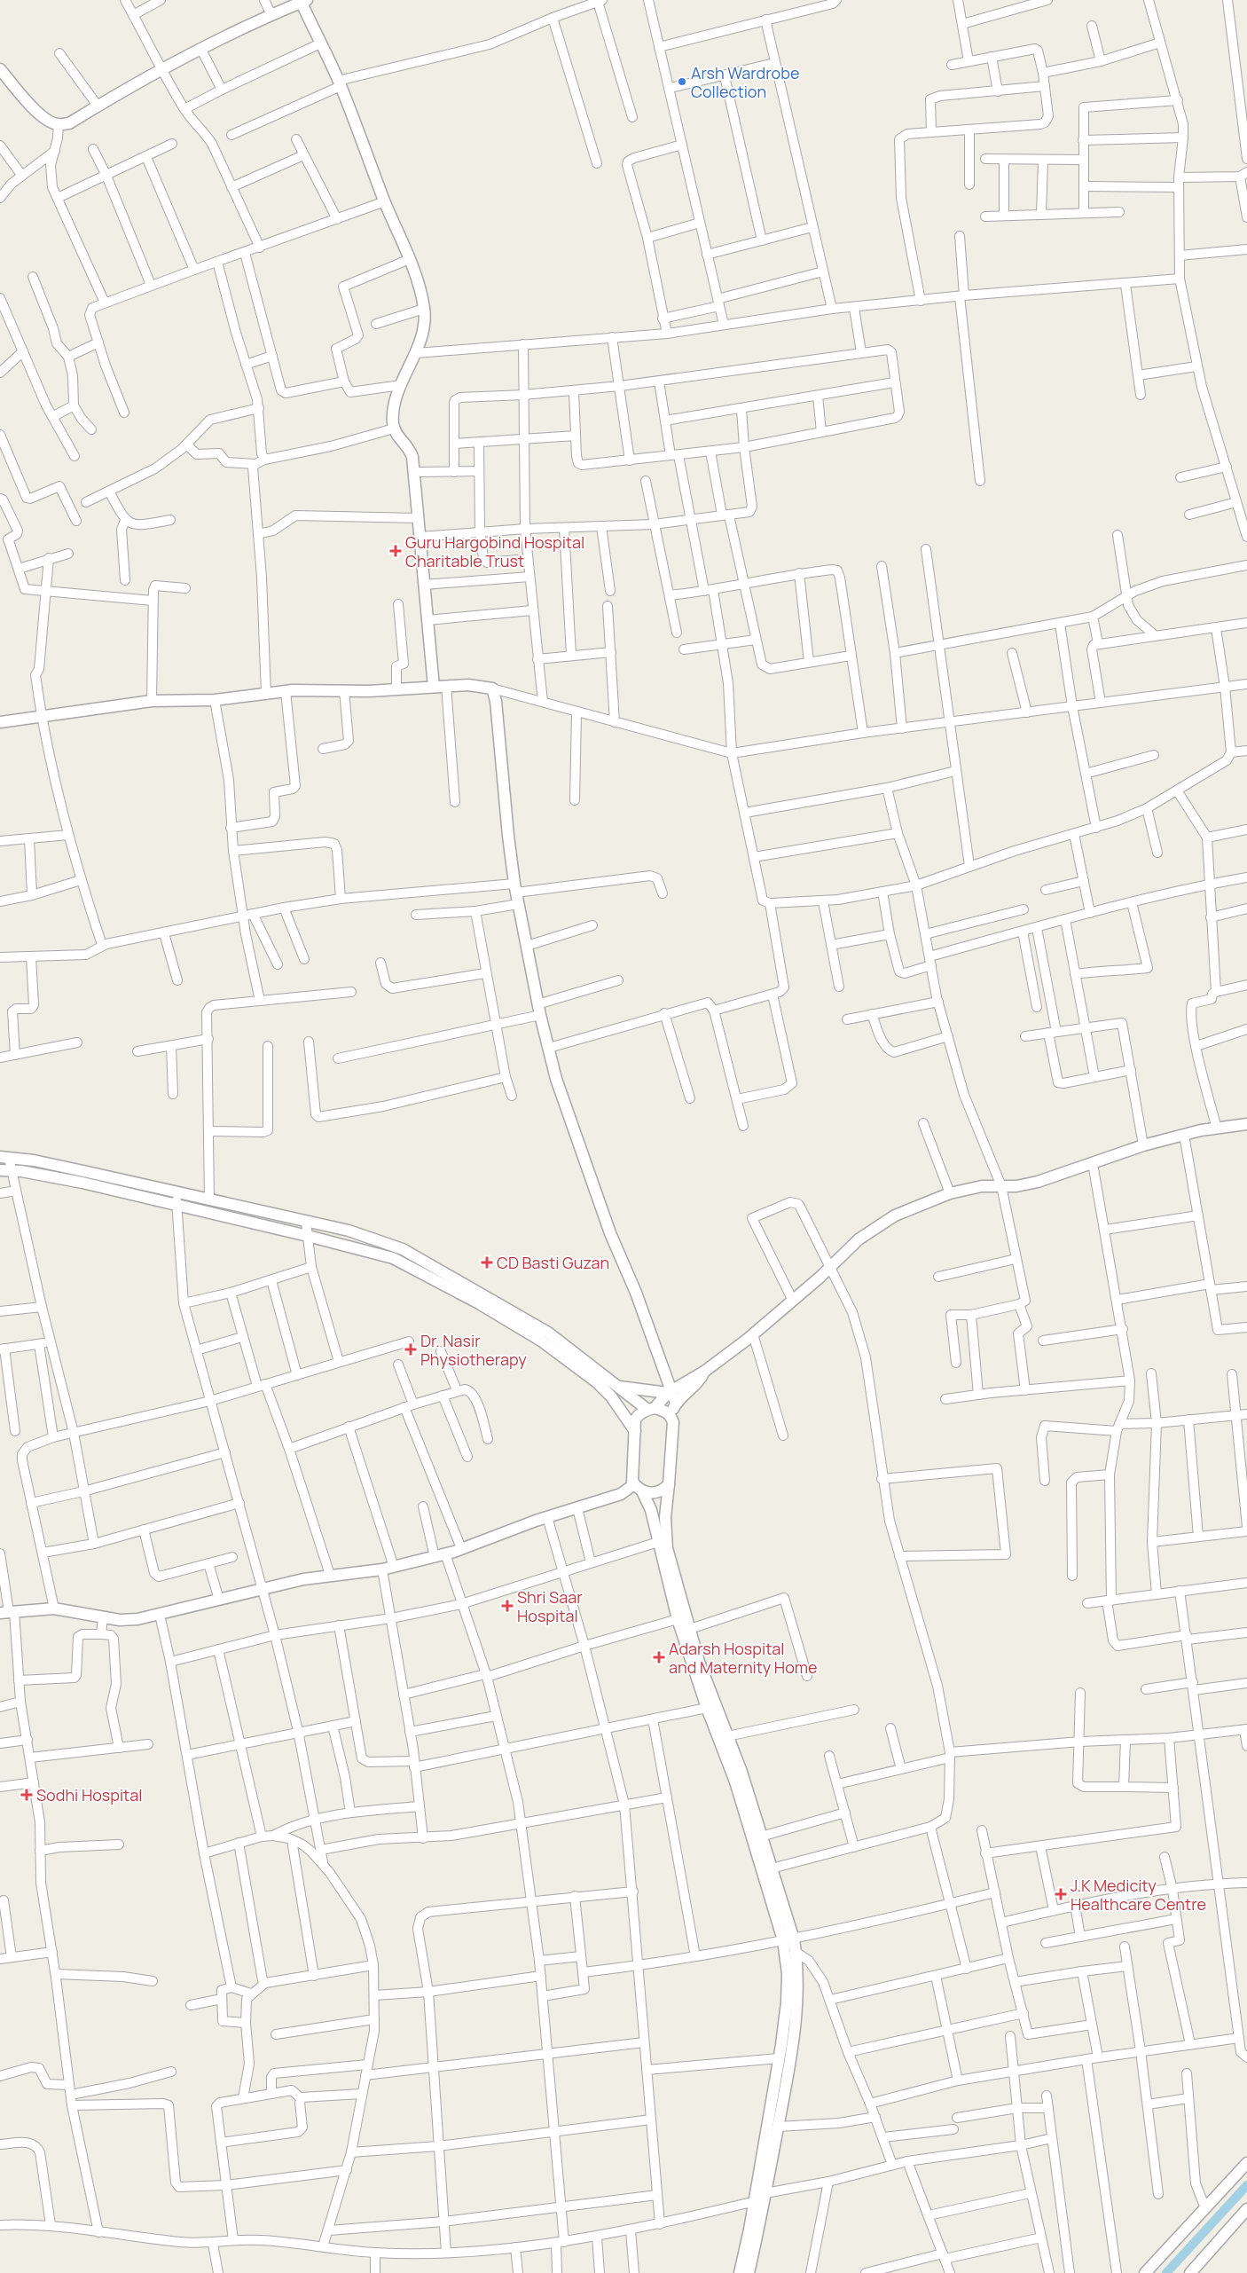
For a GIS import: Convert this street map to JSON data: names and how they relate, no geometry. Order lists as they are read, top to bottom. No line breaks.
{"places":{"other":["Arsh Wardrobe Collection"],"health":["Guru Hargobind Hospital Charitable Trust","CD Basti Guzan","Dr. Nasir Physiotherapy","Shri Saar Hospital","Adarsh Hospital and Maternity Home","Sodhi Hospital","J.K Medicity Healthcare Centre"]}}
